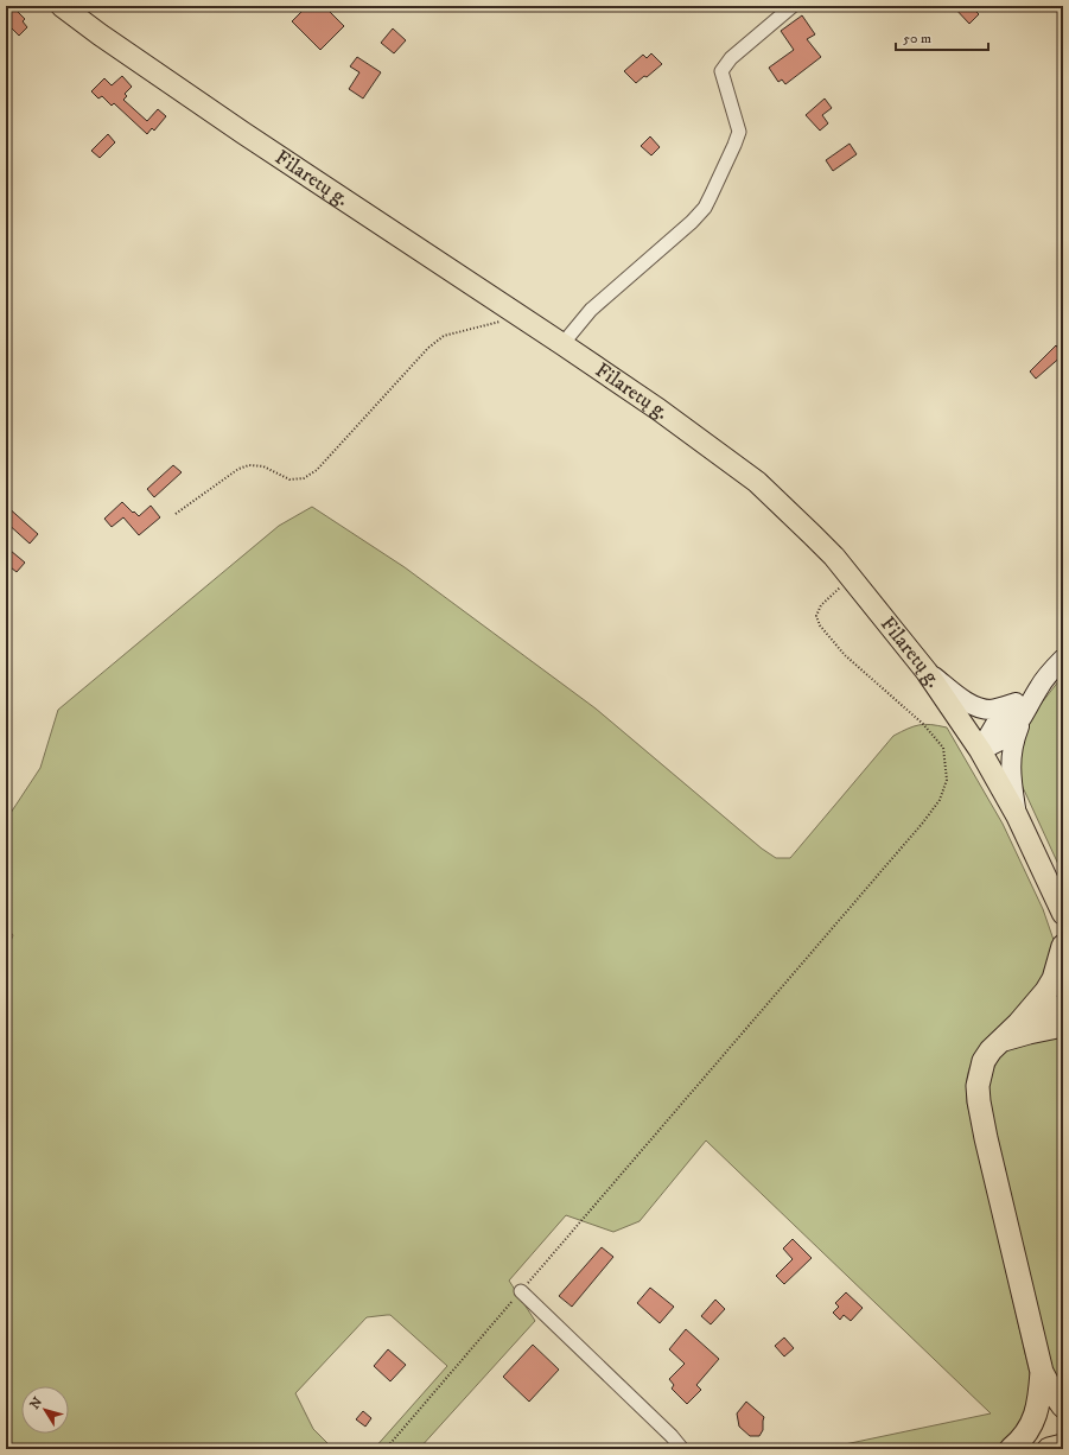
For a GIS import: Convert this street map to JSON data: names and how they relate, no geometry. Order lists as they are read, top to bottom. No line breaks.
{"streets":{"main road":["Filaretų g."]},"scale_bar":"50 m","north":"top left"}
